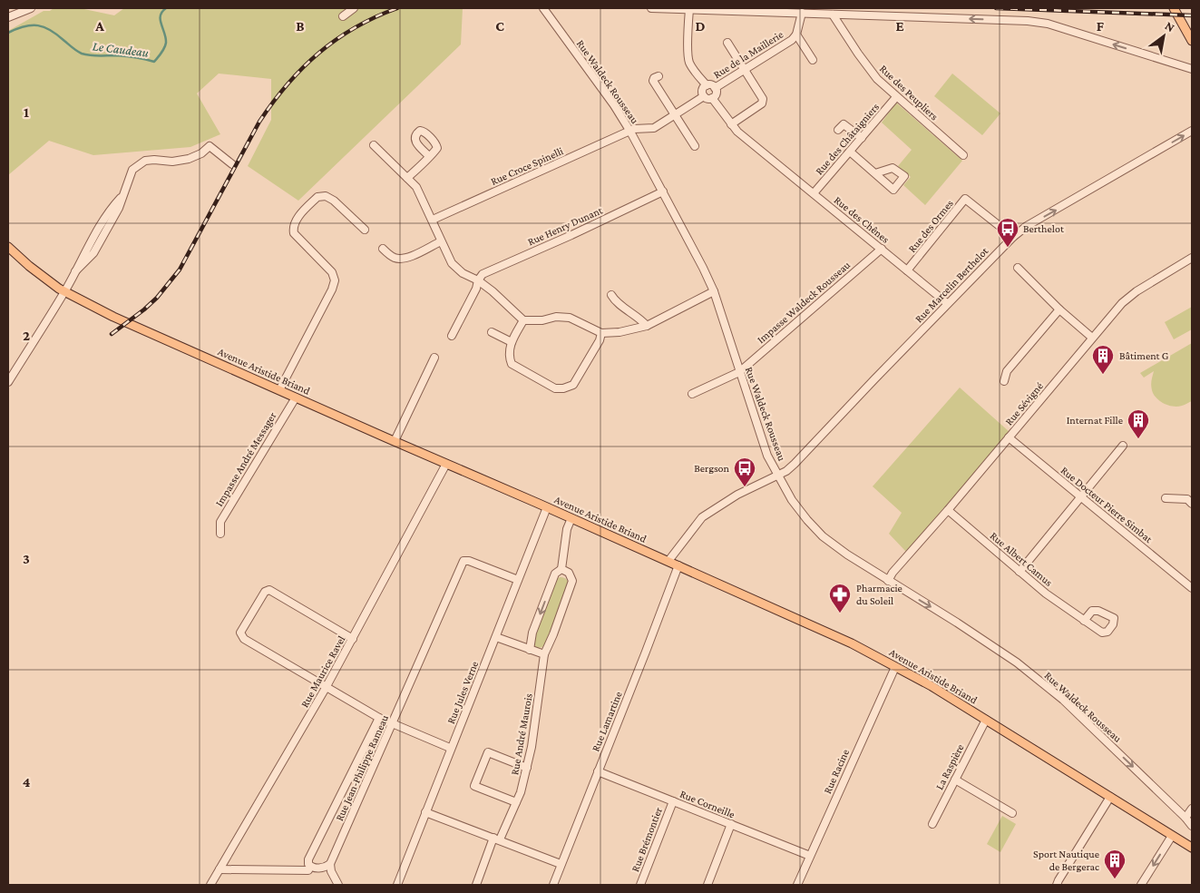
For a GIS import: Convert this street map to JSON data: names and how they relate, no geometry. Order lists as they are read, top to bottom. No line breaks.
{"streets":{"main road":["Avenue Aristide Briand"],"street":["Rue de la Maillerie","Rue Waldeck Rousseau","Rue des Peupliers","Rue des Châtaigniers","Rue Croce Spinelli","Rue des Chênes","Rue Henry Dunant","Rue des Ormes","Rue Marcelin Berthelot","Impasse Waldeck Rousseau","Rue Sévigné","Impasse André Messager","Rue Docteur Pierre Simbat","Rue Albert Camus","Rue Maurice Ravel","Rue Jules Verne","Rue Lamartine","Rue André Maurois","La Raspière","Rue Jean-Philippe Rameau","Rue Racine","Rue Corneille","Rue Brémontier"]},"crossings":[["Rue de la Maillerie","Rue des Chênes"],["Rue Waldeck Rousseau","Rue Croce Spinelli"],["Rue Waldeck Rousseau","Rue Henry Dunant"],["Rue Waldeck Rousseau","Rue Marcelin Berthelot"],["Rue Waldeck Rousseau","Impasse Waldeck Rousseau"],["Rue Waldeck Rousseau","Rue Sévigné"],["Rue des Peupliers","Rue des Châtaigniers"],["Rue des Châtaigniers","Rue des Chênes"],["Rue des Chênes","Rue des Ormes"],["Rue des Chênes","Rue Marcelin Berthelot"],["Rue des Chênes","Impasse Waldeck Rousseau"],["Rue des Ormes","Rue Marcelin Berthelot"],["Rue Marcelin Berthelot","Avenue Aristide Briand"],["Avenue Aristide Briand","Impasse André Messager"],["Avenue Aristide Briand","Rue Maurice Ravel"],["Avenue Aristide Briand","Rue Jules Verne"],["Avenue Aristide Briand","Rue Lamartine"],["Avenue Aristide Briand","La Raspière"],["Avenue Aristide Briand","Rue Racine"],["Rue Sévigné","Rue Docteur Pierre Simbat"],["Rue Sévigné","Rue Albert Camus"],["Rue Jules Verne","Rue Jean-Philippe Rameau"],["Rue Lamartine","Rue Corneille"],["Rue Racine","Rue Corneille"],["Rue Corneille","Rue Brémontier"]],"one_way":["Rue Waldeck Rousseau"],"water":["Le Caudeau"],"places":{"bus stop":["Berthelot","Bergson"],"building":["Bâtiment G","Internat Fille","Sport Nautique de Bergerac"],"pharmacy":["Pharmacie du Soleil"]},"north":"top right","grid":{"columns":["A","B","C","D","E","F"],"rows":["1","2","3","4"]}}
